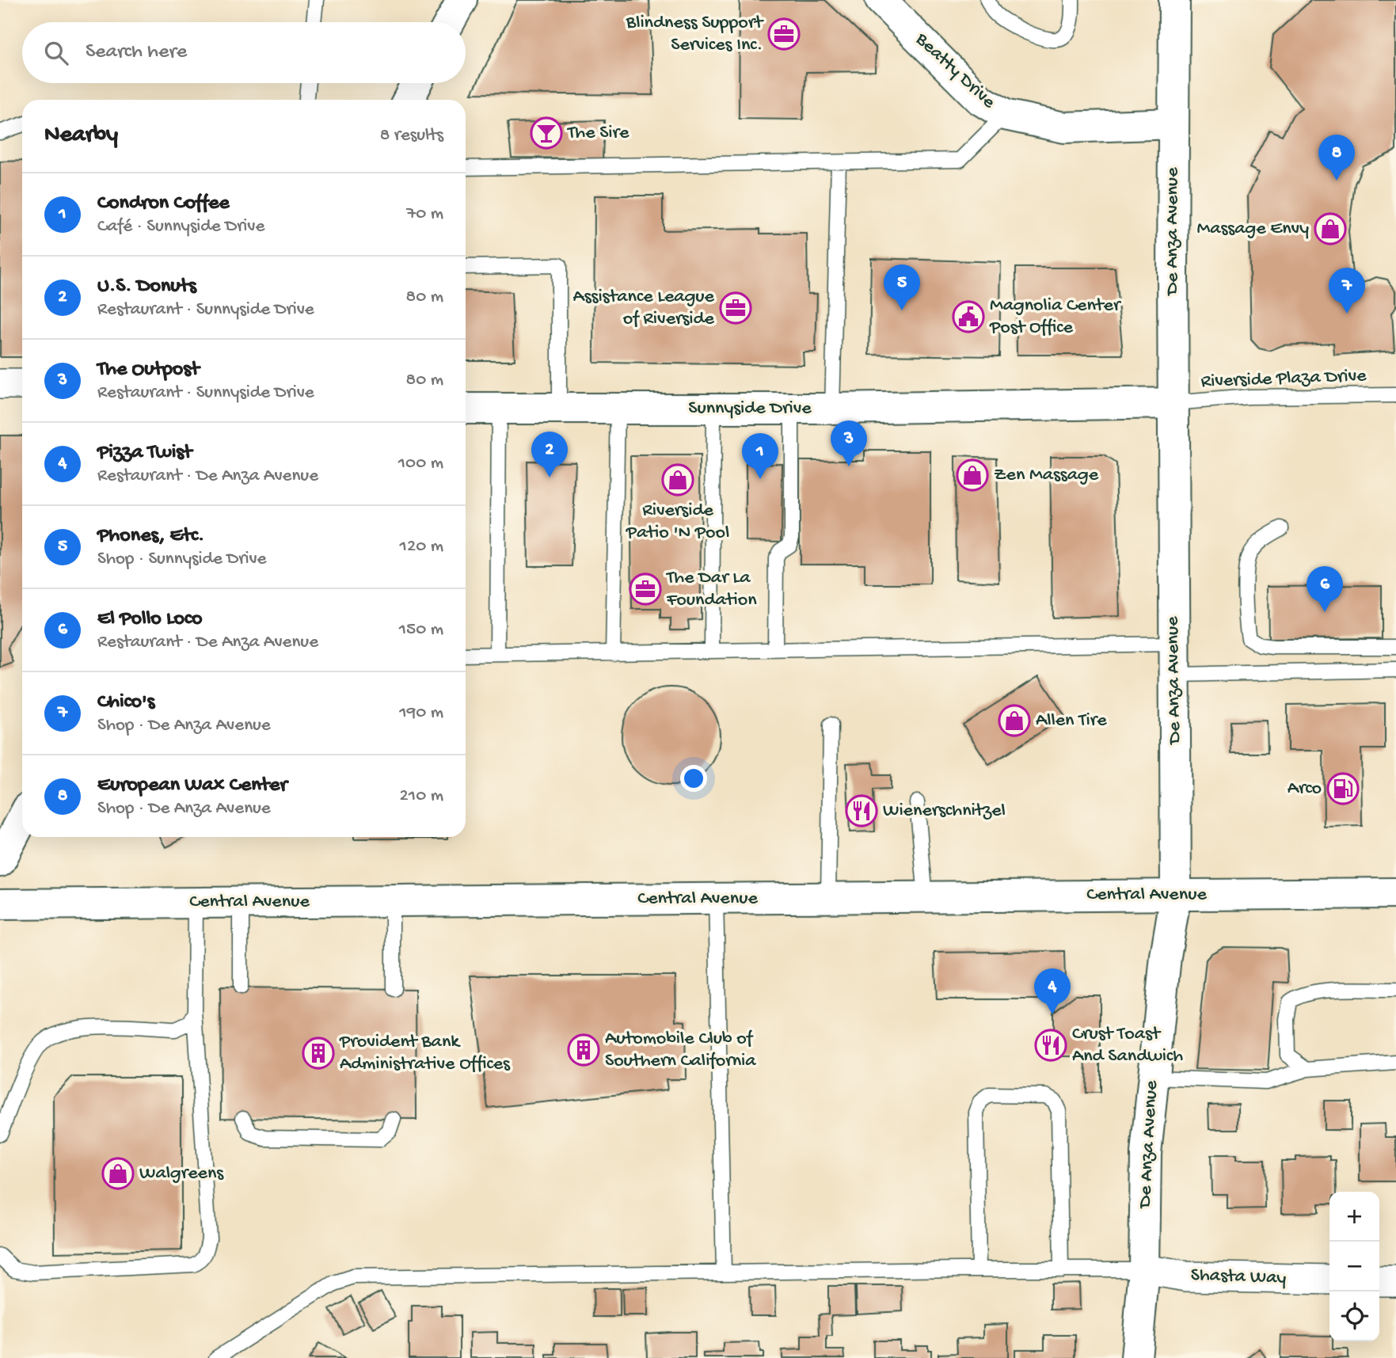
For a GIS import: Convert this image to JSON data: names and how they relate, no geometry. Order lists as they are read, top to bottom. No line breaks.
{"streets":{"street":["Beatty Drive","De Anza Avenue","Sunnyside Drive","Central Avenue","Shasta Way"],"lane":["Riverside Plaza Drive"]},"crossings":[["Beatty Drive","De Anza Avenue"],["De Anza Avenue","Riverside Plaza Drive"],["De Anza Avenue","Sunnyside Drive"],["De Anza Avenue","Central Avenue"],["De Anza Avenue","Shasta Way"],["Riverside Plaza Drive","Sunnyside Drive"]],"places":{"office":["Blindness Support Services Inc.","Assistance League of Riverside","The Dar La Foundation"],"bar":["The Sire"],"shop":["Massage Envy","Zen Massage","Riverside Patio 'N Pool","Allen Tire","Walgreens"],"public building":["Magnolia Center Post Office"],"fuel station":["Arco"],"restaurant":["Wienerschnitzel","Crust Toast And Sandwich"],"building":["Automobile Club of Southern California","Provident Bank Administrative Offices"]},"page":{"search":"Search here","heading":["Nearby","8 results"],"pins":["8","5","7","3","2","1","6","4"],"list":[{"mark":"1","name":"Condron Coffee","note":"Café · Sunnyside Drive","value":"70 m"},{"mark":"2","name":"U.S. Donuts","note":"Restaurant · Sunnyside Drive","value":"80 m"},{"mark":"3","name":"The Outpost","note":"Restaurant · Sunnyside Drive","value":"80 m"},{"mark":"4","name":"Pizza Twist","note":"Restaurant · De Anza Avenue","value":"100 m"},{"mark":"5","name":"Phones, Etc.","note":"Shop · Sunnyside Drive","value":"120 m"},{"mark":"6","name":"El Pollo Loco","note":"Restaurant · De Anza Avenue","value":"150 m"},{"mark":"7","name":"Chico's","note":"Shop · De Anza Avenue","value":"190 m"},{"mark":"8","name":"European Wax Center","note":"Shop · De Anza Avenue","value":"210 m"}],"map_buttons":["+","−"]}}
